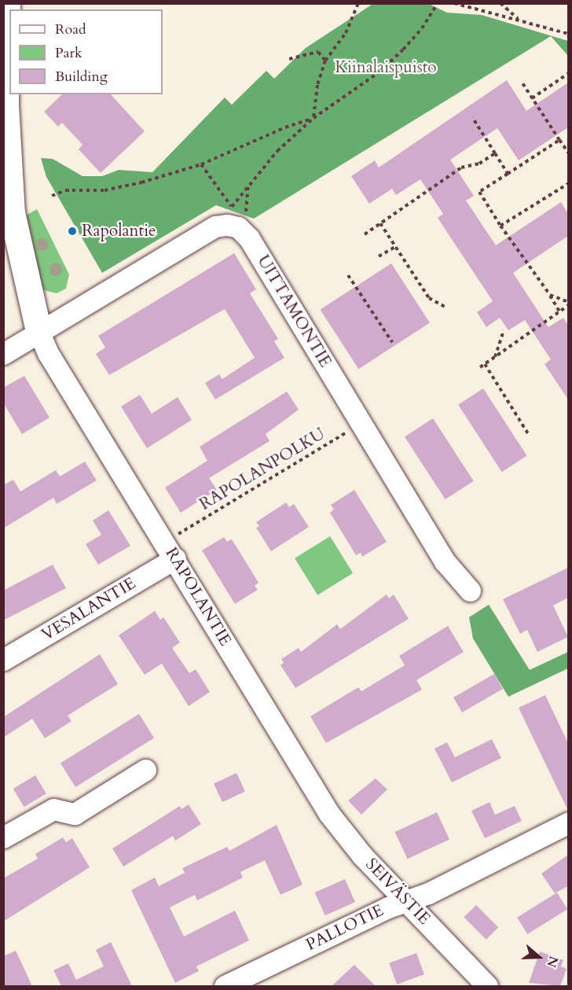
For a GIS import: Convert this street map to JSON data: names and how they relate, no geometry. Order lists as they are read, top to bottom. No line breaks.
{"streets":{"street":["UITTAMONTIE","RAPOLANTIE","VESALANTIE","SEIVÄSTIE","PALLOTIE"],"path":["RAPOLANPOLKU"]},"crossings":[["UITTAMONTIE","RAPOLANPOLKU"],["RAPOLANTIE","VESALANTIE"],["RAPOLANTIE","SEIVÄSTIE"],["SEIVÄSTIE","PALLOTIE"]],"parks":["Kiinalaispuisto"],"places":["Rapolantie"],"legend":["Road","Park","Building"],"north":"right"}
